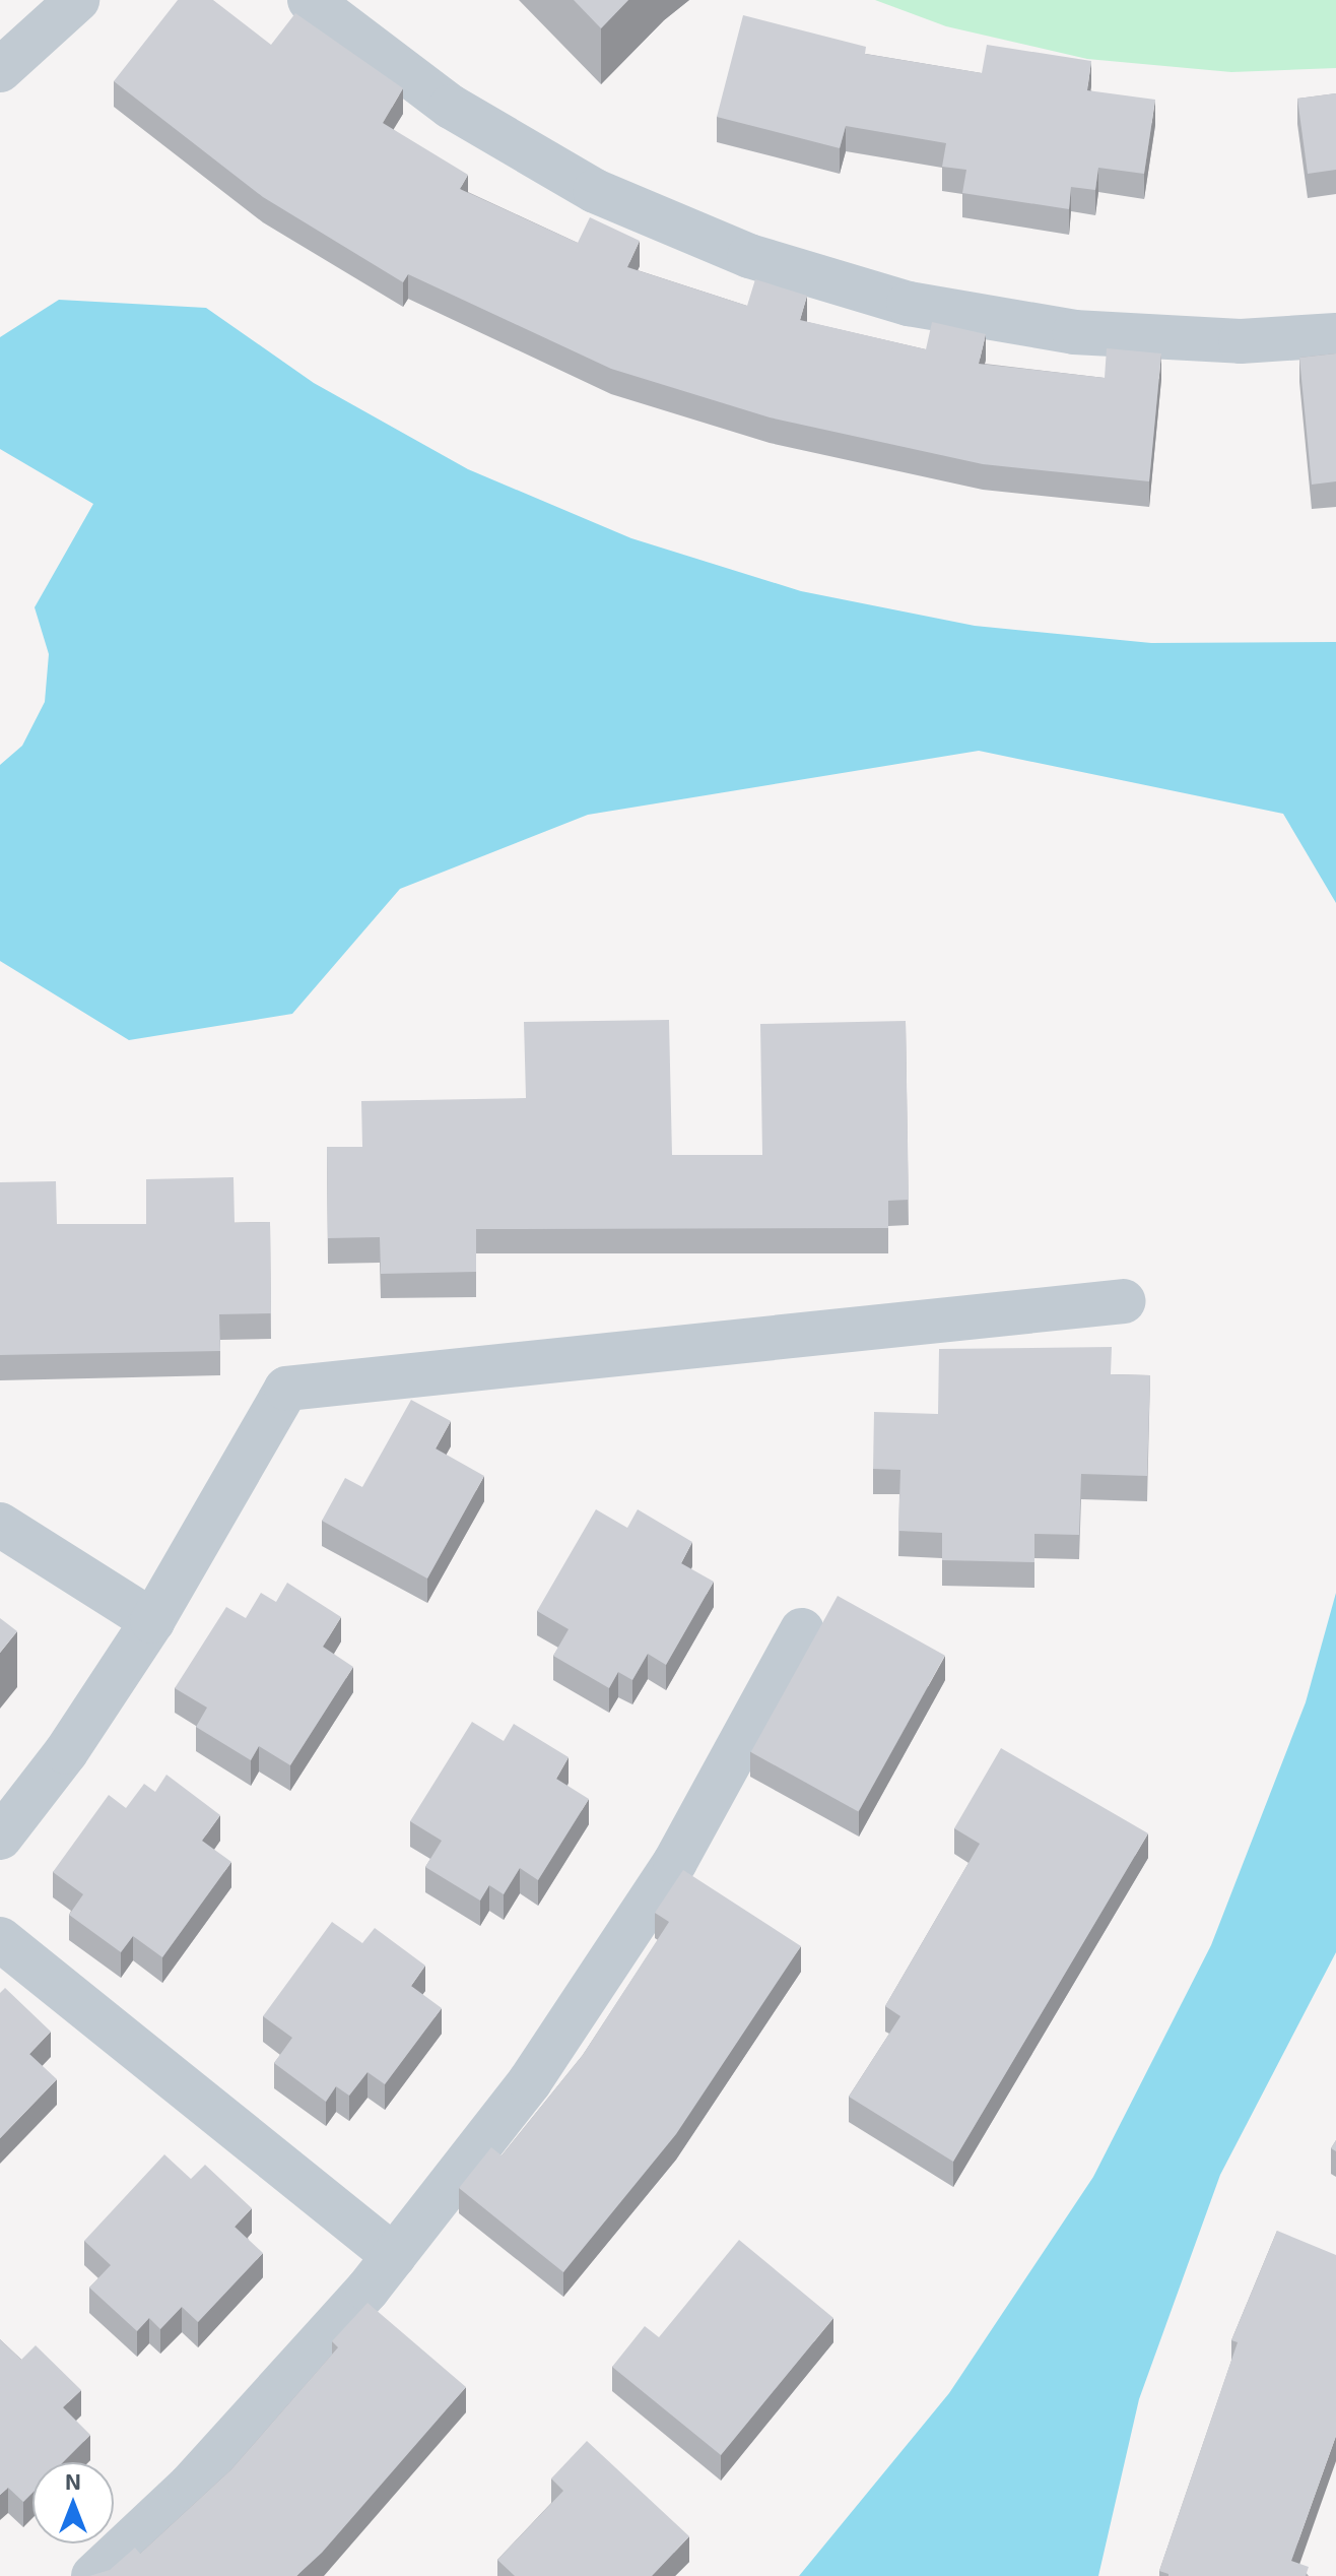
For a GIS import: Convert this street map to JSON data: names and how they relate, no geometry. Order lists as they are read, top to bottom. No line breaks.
{"north":"top"}
